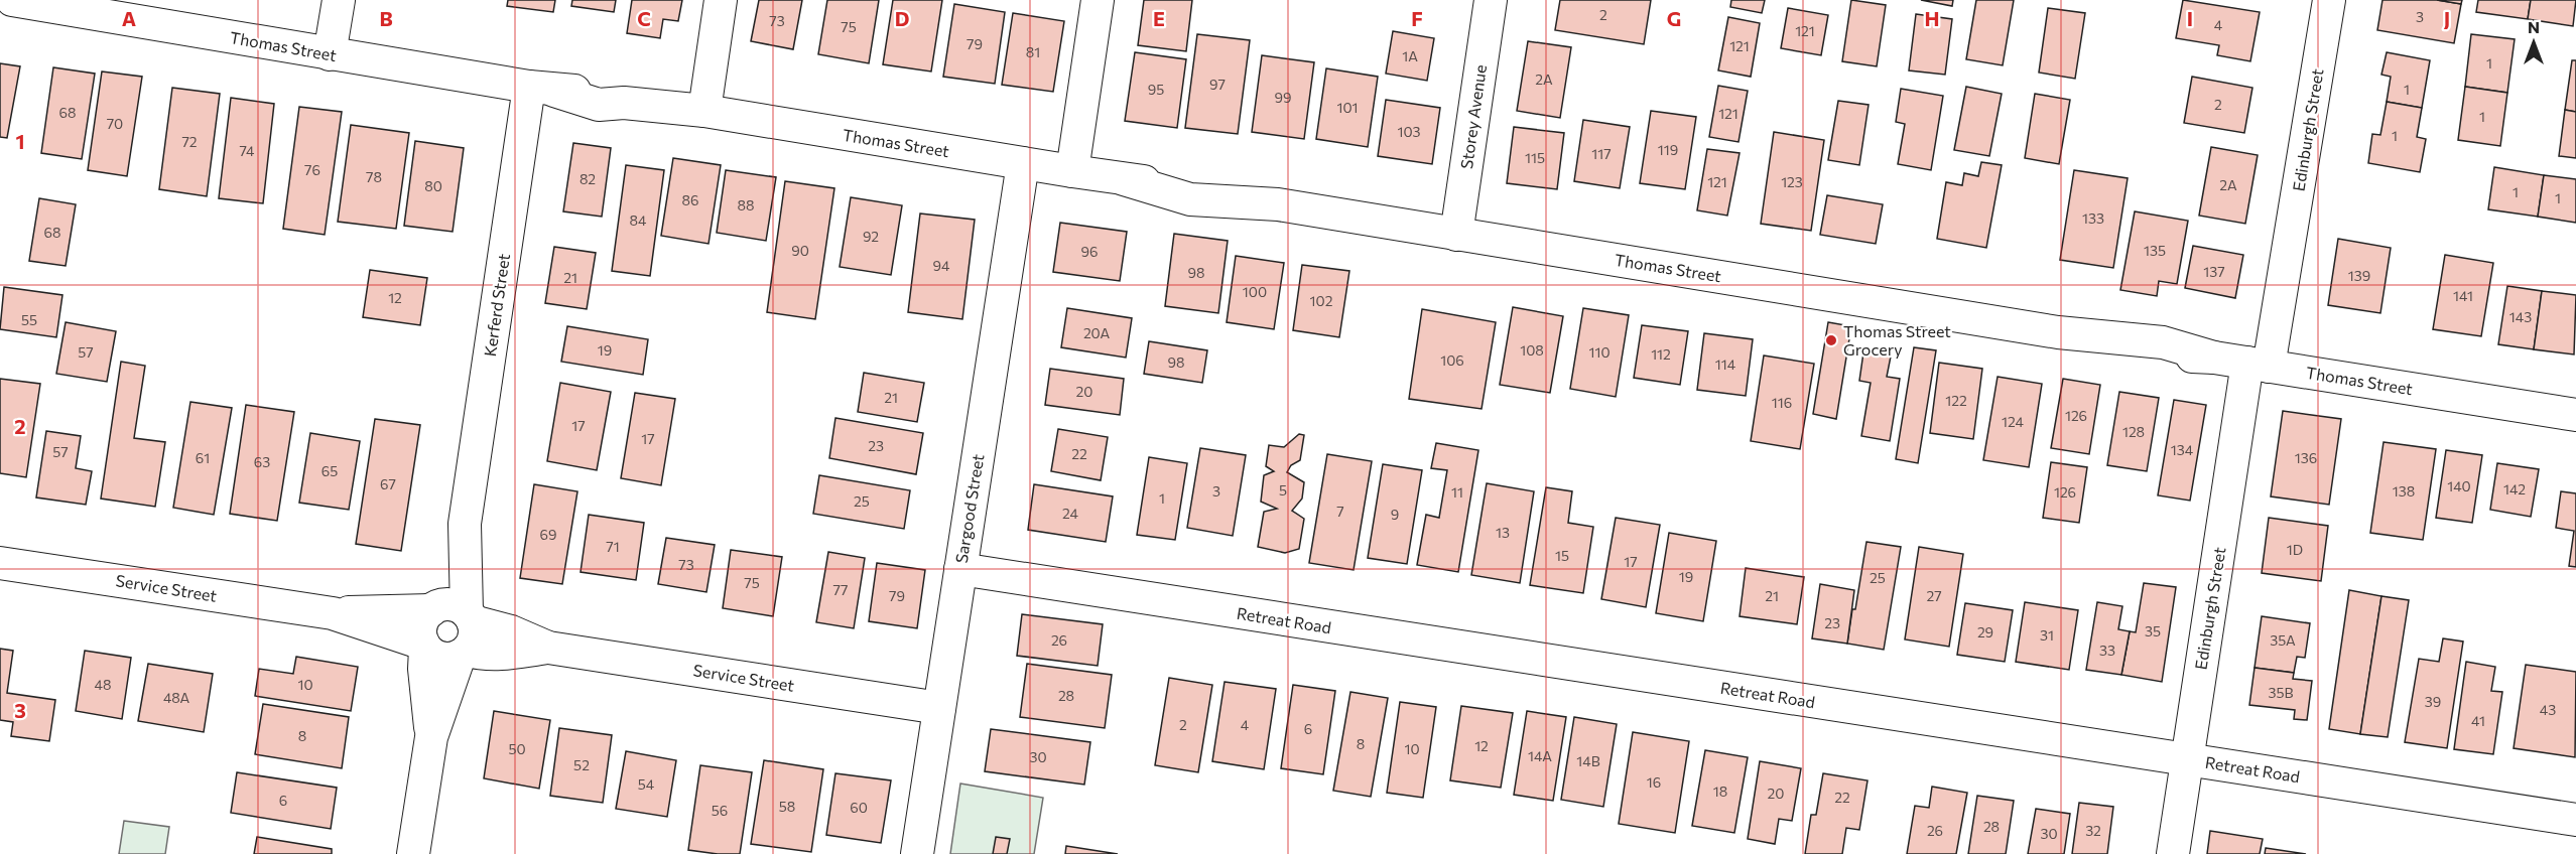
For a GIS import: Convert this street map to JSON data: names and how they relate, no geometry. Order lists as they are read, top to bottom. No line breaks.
{"streets":{"street":["Thomas Street","Storey Avenue","Edinburgh Street","Kerferd Street","Sargood Street","Service Street","Retreat Road"]},"crossings":[["Thomas Street","Storey Avenue"],["Thomas Street","Edinburgh Street"],["Thomas Street","Kerferd Street"],["Thomas Street","Sargood Street"],["Edinburgh Street","Retreat Road"],["Kerferd Street","Service Street"],["Sargood Street","Service Street"],["Sargood Street","Retreat Road"]],"places":["Thomas Street Grocery"],"house_numbers":["2","3","73","4","75","121","79","121","81","1A","1","2A","97","95","1","99","2","101","68","121","1","70","103","1","72","119","74","117","115","76","78","82","121","123","2A","80","1","1","86","88","133","84","68","92","90","135","96","94","137","98","139","21","100","141","12","102","143","55","20A","19","108","57","110","112","106","98","114","20","21","122","116","126","124","17","128","17","23","134","57","22","61","136","63","65","67","140","142","5","3","138","11","126","1","25","7","24","9","13","69","71","1D","15","17","73","19","25","75","77","79","21","27","23","35","29","31","26","35A","33","48","10","35B","28","48A","39","43","41","2","4","6","8","8","12","50","10","14A","30","14B","52","16","54","18","20","22","6","58","60","56","28","26","32","30"],"north":"top","grid":{"columns":["A","B","C","D","E","F","G","H","I","J"],"rows":["1","2","3"]}}
